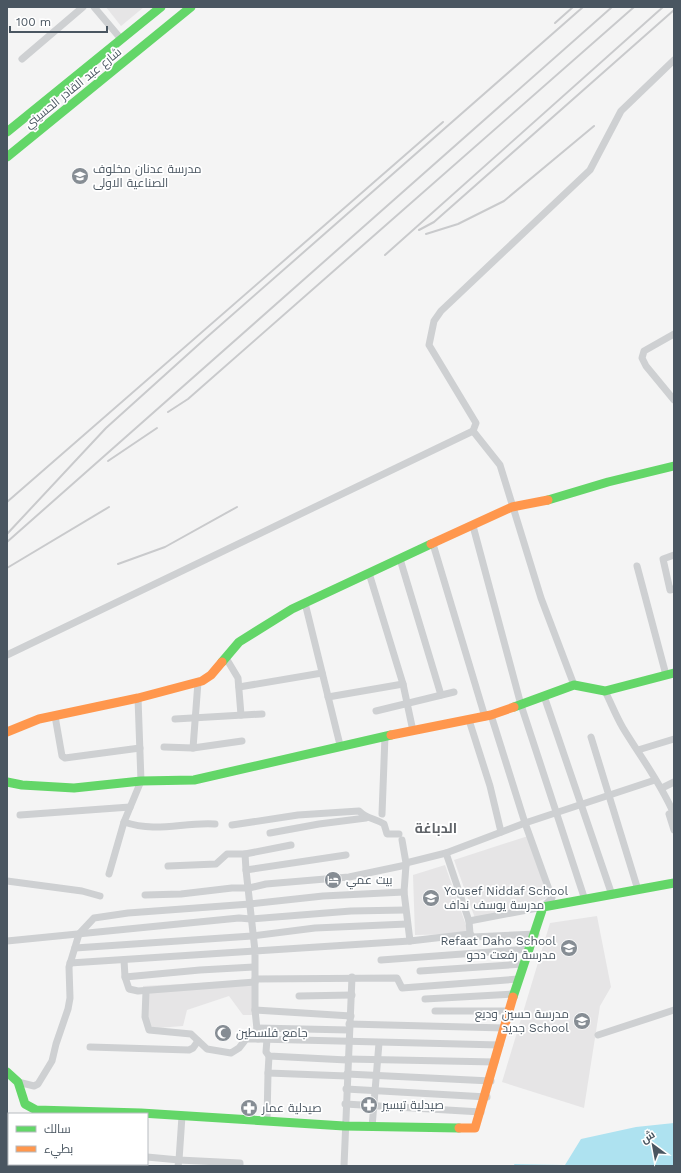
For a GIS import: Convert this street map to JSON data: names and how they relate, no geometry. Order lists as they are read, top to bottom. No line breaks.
{"streets":{"street":["شارع عبد القادر الحسيني"]},"districts":["الدباغة"],"places":{"school or university":["مدرسة عدنان مخلوف الصناعية الاولى","Yousef Niddaf School مدرسة يوسف نداف","Refaat Daho School مدرسة رفعت دحو","مدرسة حسين وديع جديد School"],"hotel":["بيت عمي"],"mosque":["جامع فلسطين"],"pharmacy":["صيدلية تيسير","صيدلية عمار"]},"legend":["سالك","بطيء"],"scale_bar":"100 m","north":"top left"}
